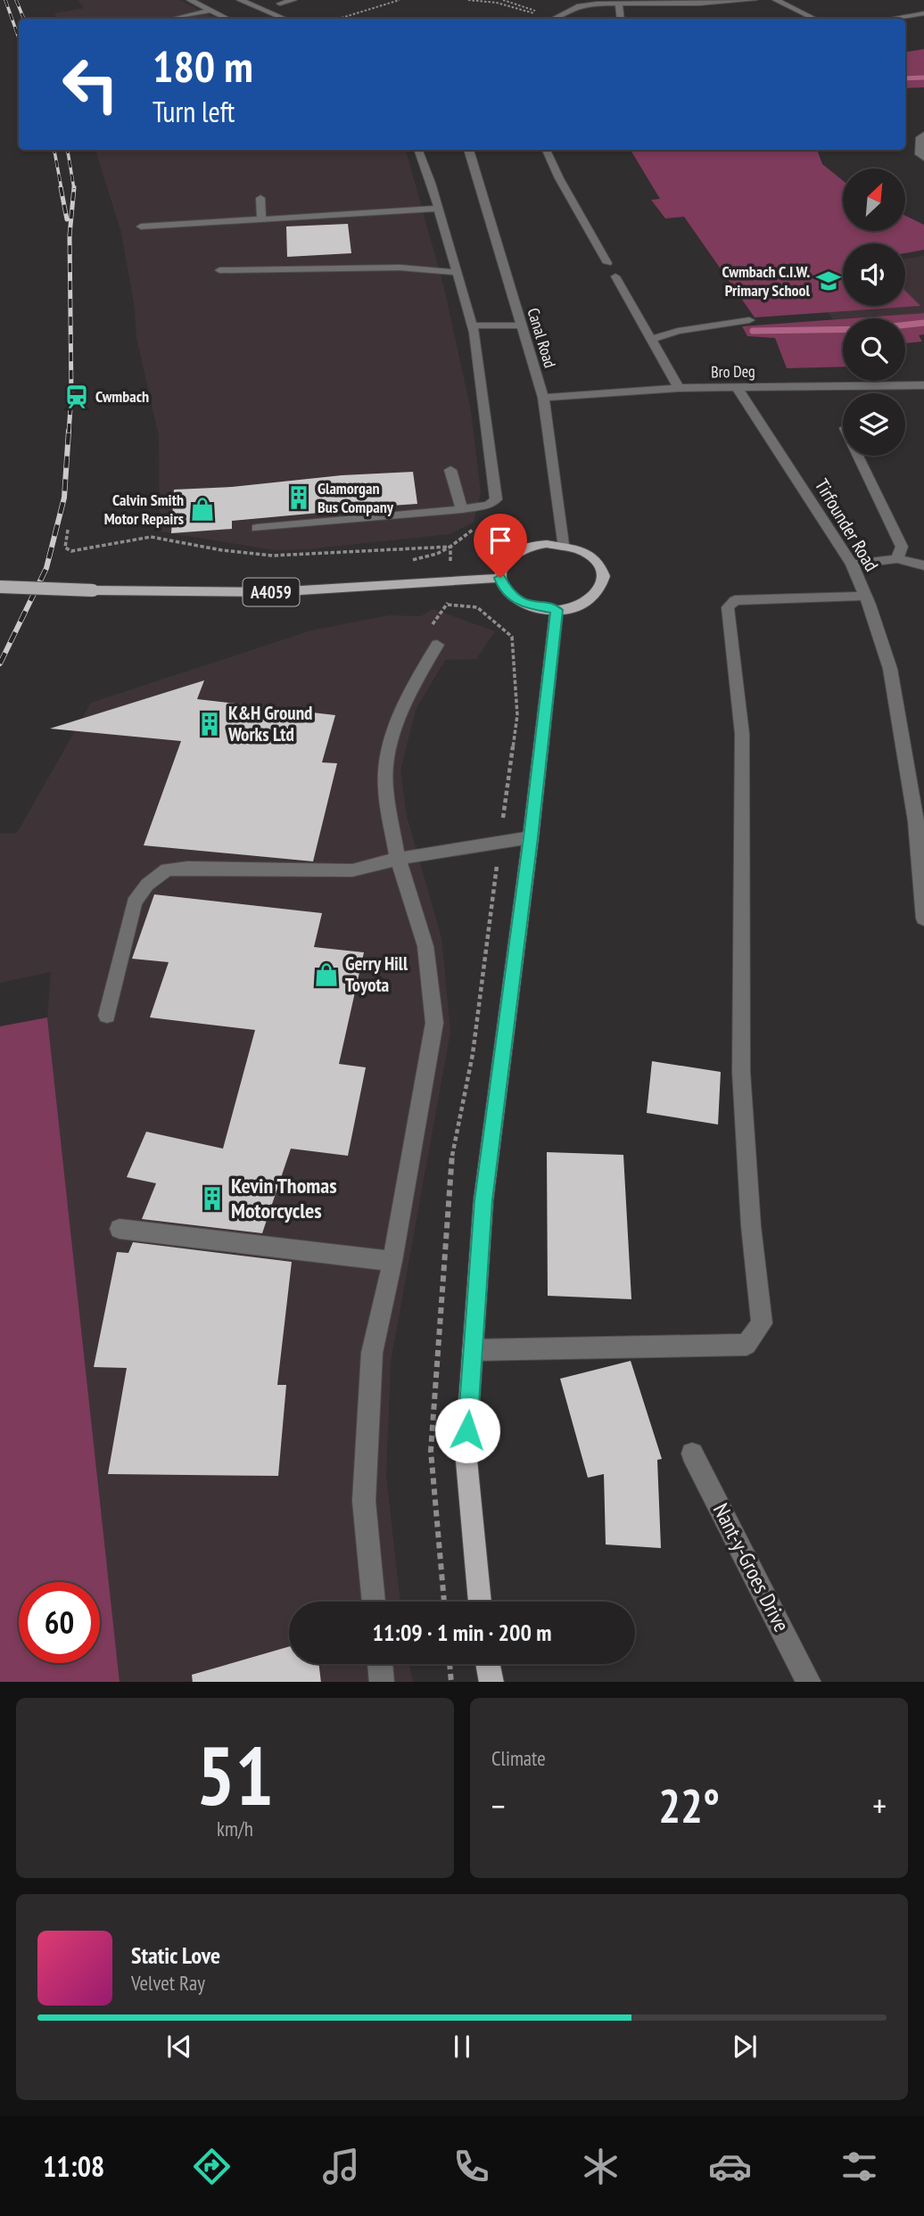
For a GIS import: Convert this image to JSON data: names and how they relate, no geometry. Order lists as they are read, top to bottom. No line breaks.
{"streets":{"main road":["A4059"],"street":["Canal Road","Bro Deg","Tirfounder Road","Nant-y-Groes Drive"]},"crossings":[["Canal Road","Bro Deg"],["Canal Road","A4059"],["Bro Deg","Tirfounder Road"]],"places":{"school or university":["Cwmbach C.I.W. Primary School"],"station":["Cwmbach"],"building":["Glamorgan Bus Company","K&H Ground Works Ltd","Kevin Thomas Motorcycles"],"shop":["Calvin Smith Motor Repairs","Gerry Hill Toyota"]},"north":"top right","page":{"turn":["180 m","Turn left"],"limit":"60","trip":"11:09 · 1 min · 200 m","tile":[["51","km/h"],"Climate"],"heat":["−","22°","+"],"song":["Static Love","Velvet Ray"],"tabs":"11:08"}}
